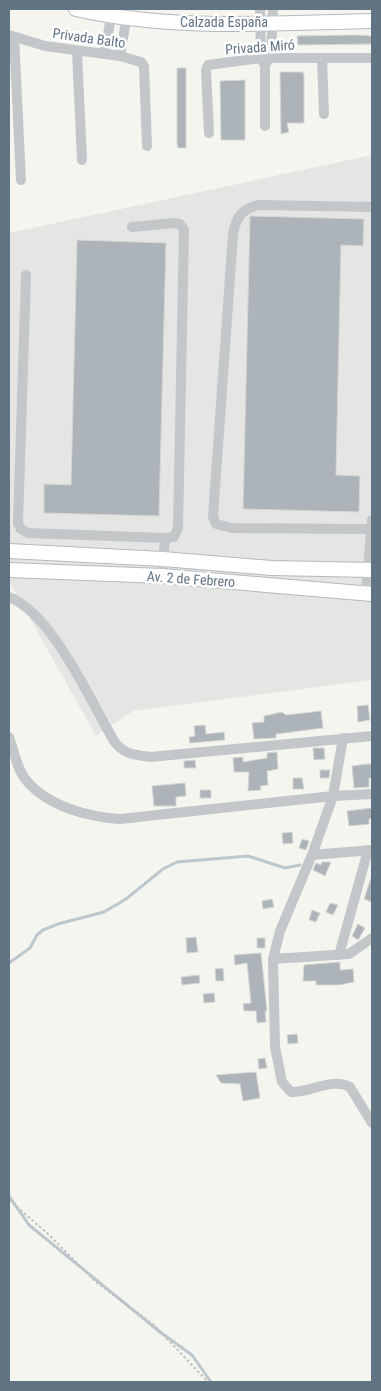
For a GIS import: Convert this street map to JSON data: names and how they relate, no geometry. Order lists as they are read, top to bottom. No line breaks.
{"streets":{"main road":["Calzada España","Av. 2 de Febrero"],"street":["Privada Balto","Privada Miró"]}}
